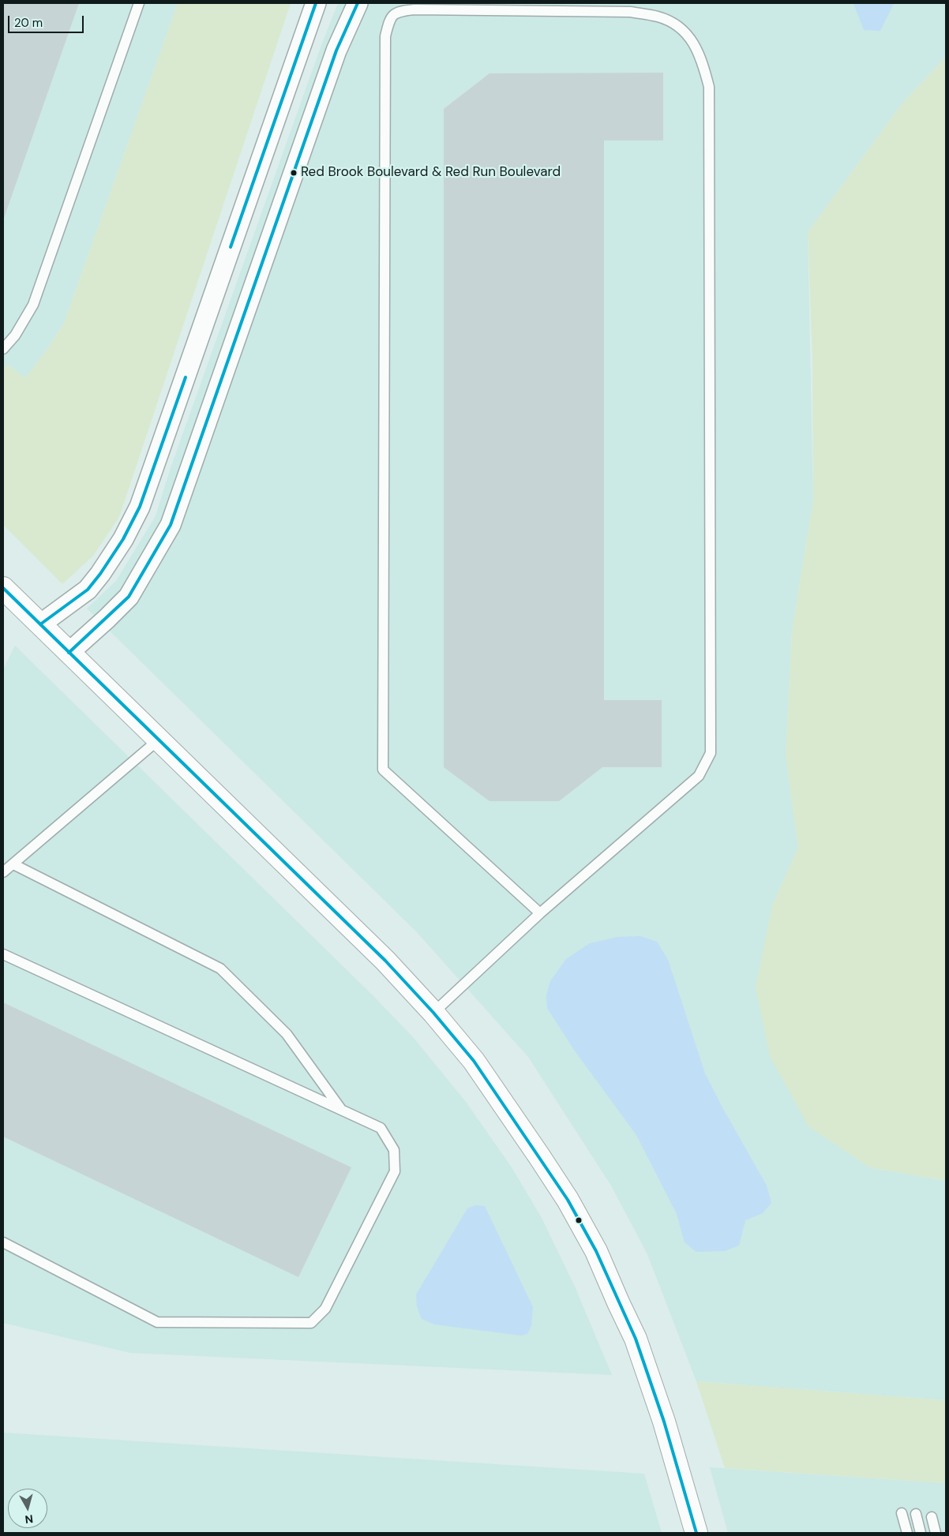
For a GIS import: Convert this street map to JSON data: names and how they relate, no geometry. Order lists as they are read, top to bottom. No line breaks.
{"places":["Red Brook Boulevard & Red Run Boulevard"],"scale_bar":"20 m","north":"bottom"}
